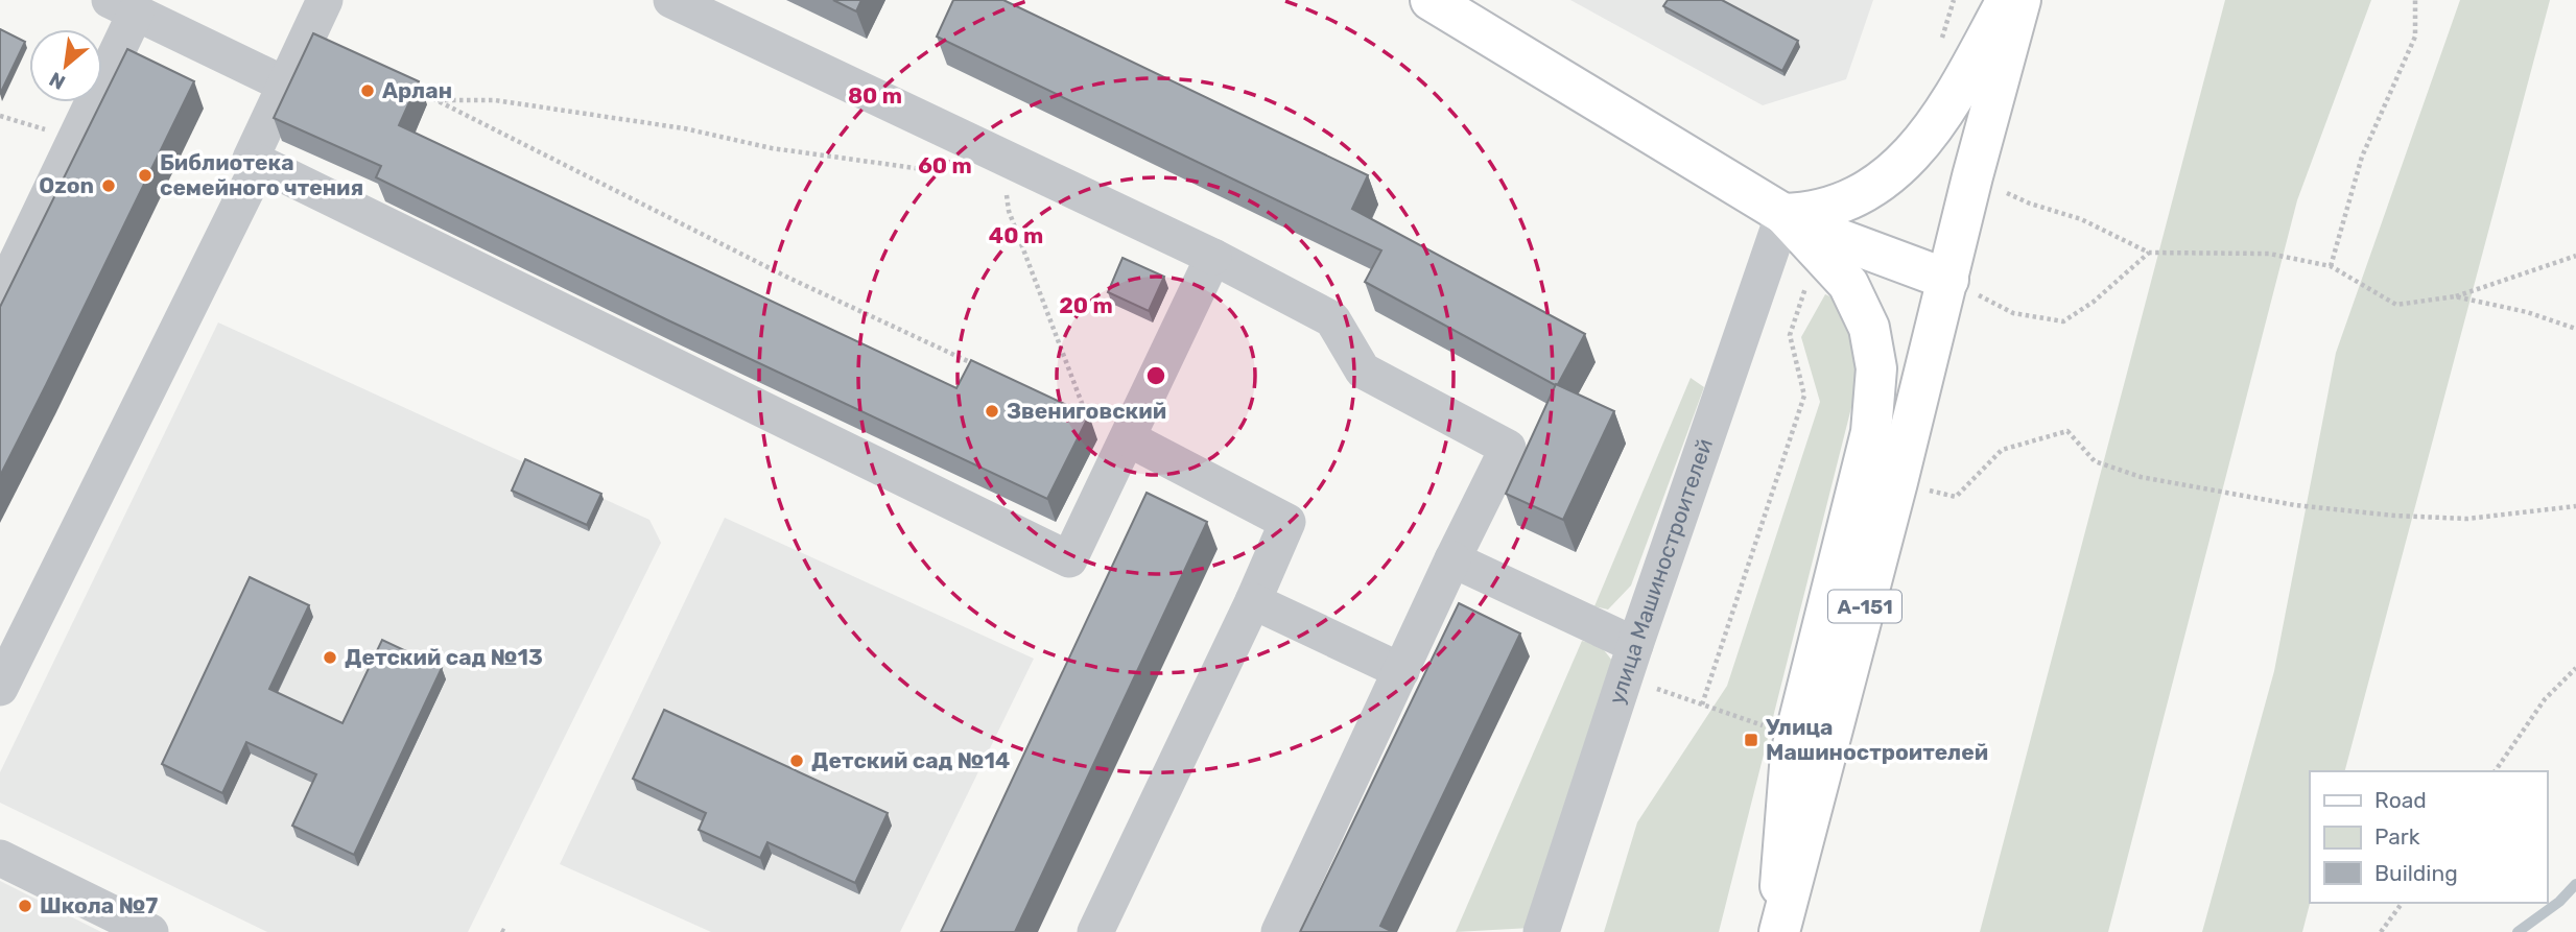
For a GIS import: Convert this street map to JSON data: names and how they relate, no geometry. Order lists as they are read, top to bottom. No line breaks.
{"streets":{"main road":["А-151"],"street":["улица Машиностроителей"]},"places":{"other":["Арлан","Библиотека семейного чтения","Ozon","Звениговский","Детский сад №13","Детский сад №14","Школа №7"],"transit":["Улица Машиностроителей"]},"legend":["Road","Park","Building"],"north":"bottom left","rings":["80 m","60 m","40 m","20 m"]}
